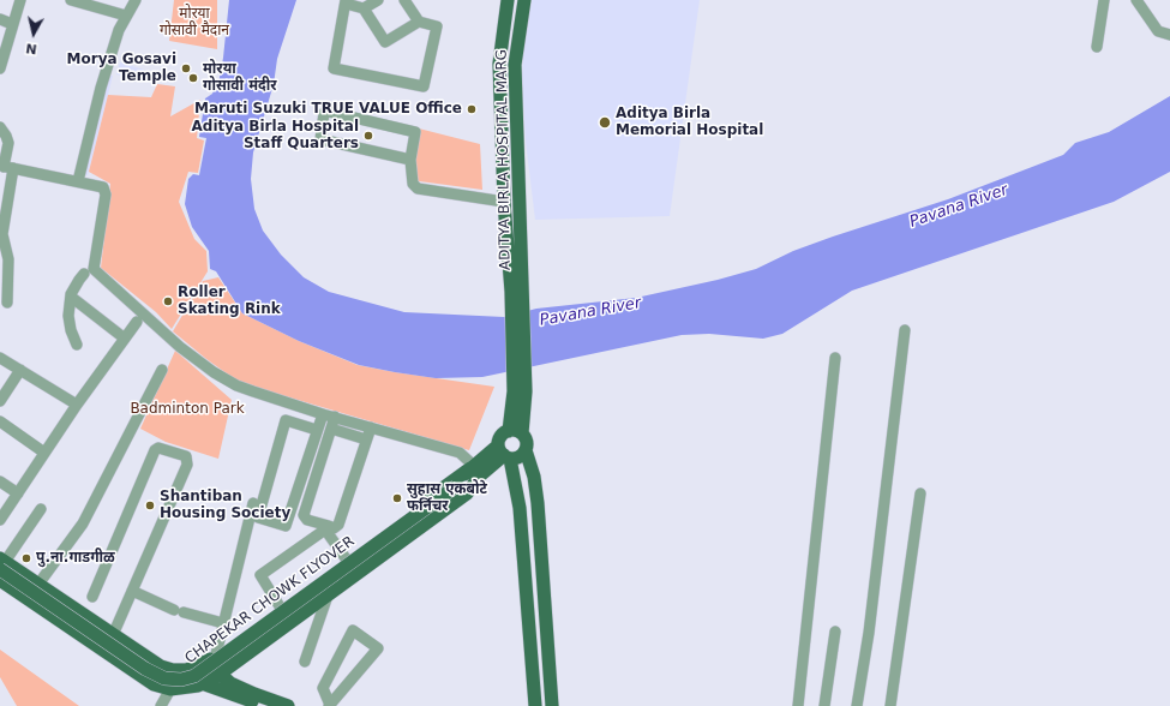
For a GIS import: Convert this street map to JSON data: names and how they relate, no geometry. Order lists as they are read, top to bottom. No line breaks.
{"streets":{"main road":["ADITYA BIRLA HOSPITAL MARG","CHAPEKAR CHOWK FLYOVER"]},"water":["Pavana River"],"parks":["मोरया गोसावी मैदान","Badminton Park"],"places":["Morya Gosavi Temple","मोरया गोसावी मंदीर","Maruti Suzuki TRUE VALUE Office","Aditya Birla Memorial Hospital","Aditya Birla Hospital Staff Quarters","Roller Skating Rink","सुहास एकबोटे फर्निचर","Shantiban Housing Society","पु.ना.गाडगीळ"],"north":"bottom"}
